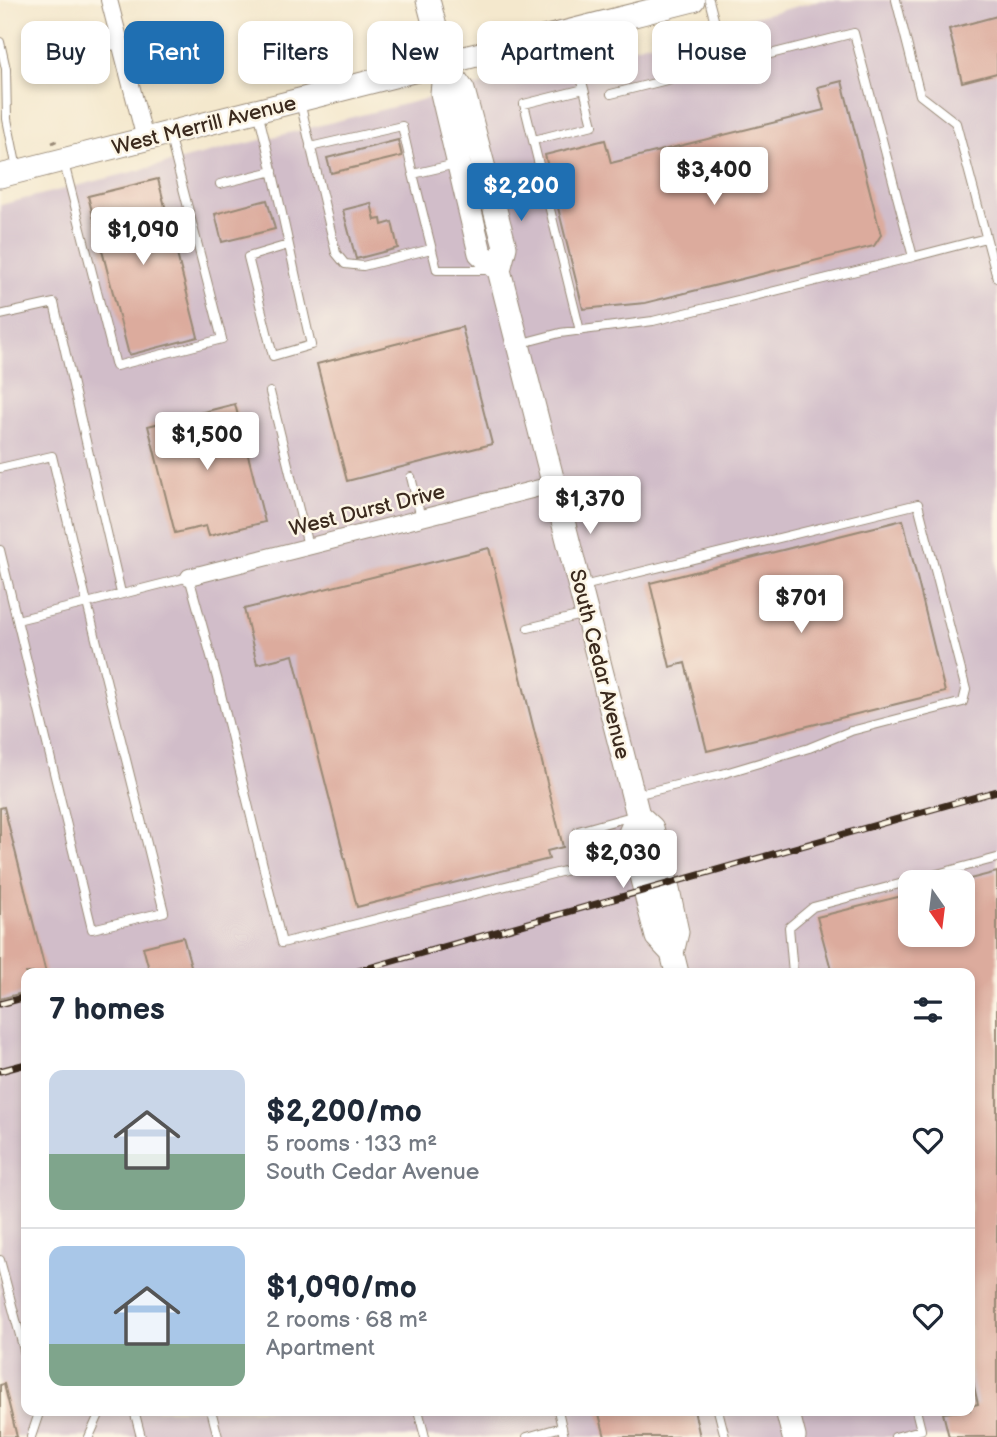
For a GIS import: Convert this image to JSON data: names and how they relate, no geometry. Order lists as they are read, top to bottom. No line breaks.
{"streets":{"main road":["West Merrill Avenue","South Cedar Avenue"],"street":["West Durst Drive"]},"crossings":[["West Durst Drive","South Cedar Avenue"]],"north":"bottom","page":{"chip":["Buy","Rent","Filters","New","Apartment","House"],"price":["$3,400","$2,200","$1,090","$1,500","$1,370","$701","$2,030"],"heading":"7 homes","list":[{"name":"$2,200/mo","note":"5 rooms · 133 m² · South Cedar Avenue"},{"name":"$1,090/mo","note":"2 rooms · 68 m² · Apartment"}]}}
